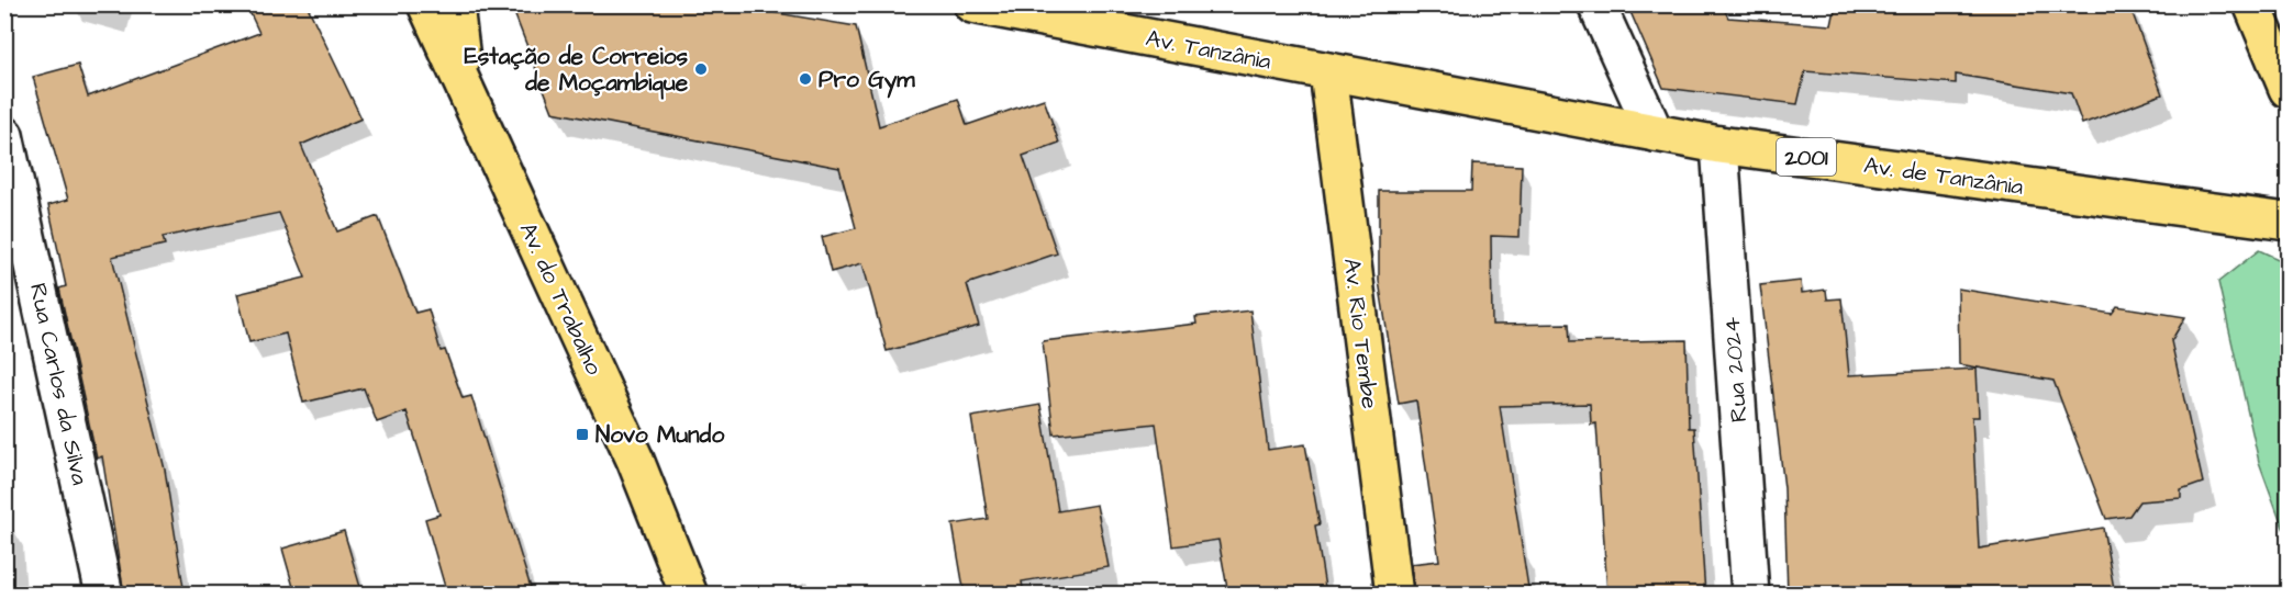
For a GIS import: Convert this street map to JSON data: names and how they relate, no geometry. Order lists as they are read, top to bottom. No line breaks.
{"streets":{"main road":["Av. Tanzânia","2001","Av. de Tanzânia","Av. do Trabalho","Av. Rio Tembe"],"street":["Rua 2024","Rua Carlos da Silva"]},"crossings":[["Av. Tanzânia","Av. de Tanzânia"],["Av. Tanzânia","Av. Rio Tembe"],["Av. de Tanzânia","Av. Rio Tembe"],["Av. de Tanzânia","Rua 2024"]],"places":{"other":["Estação de Correios de Moçambique","Pro Gym"],"transit":["Novo Mundo"]}}
